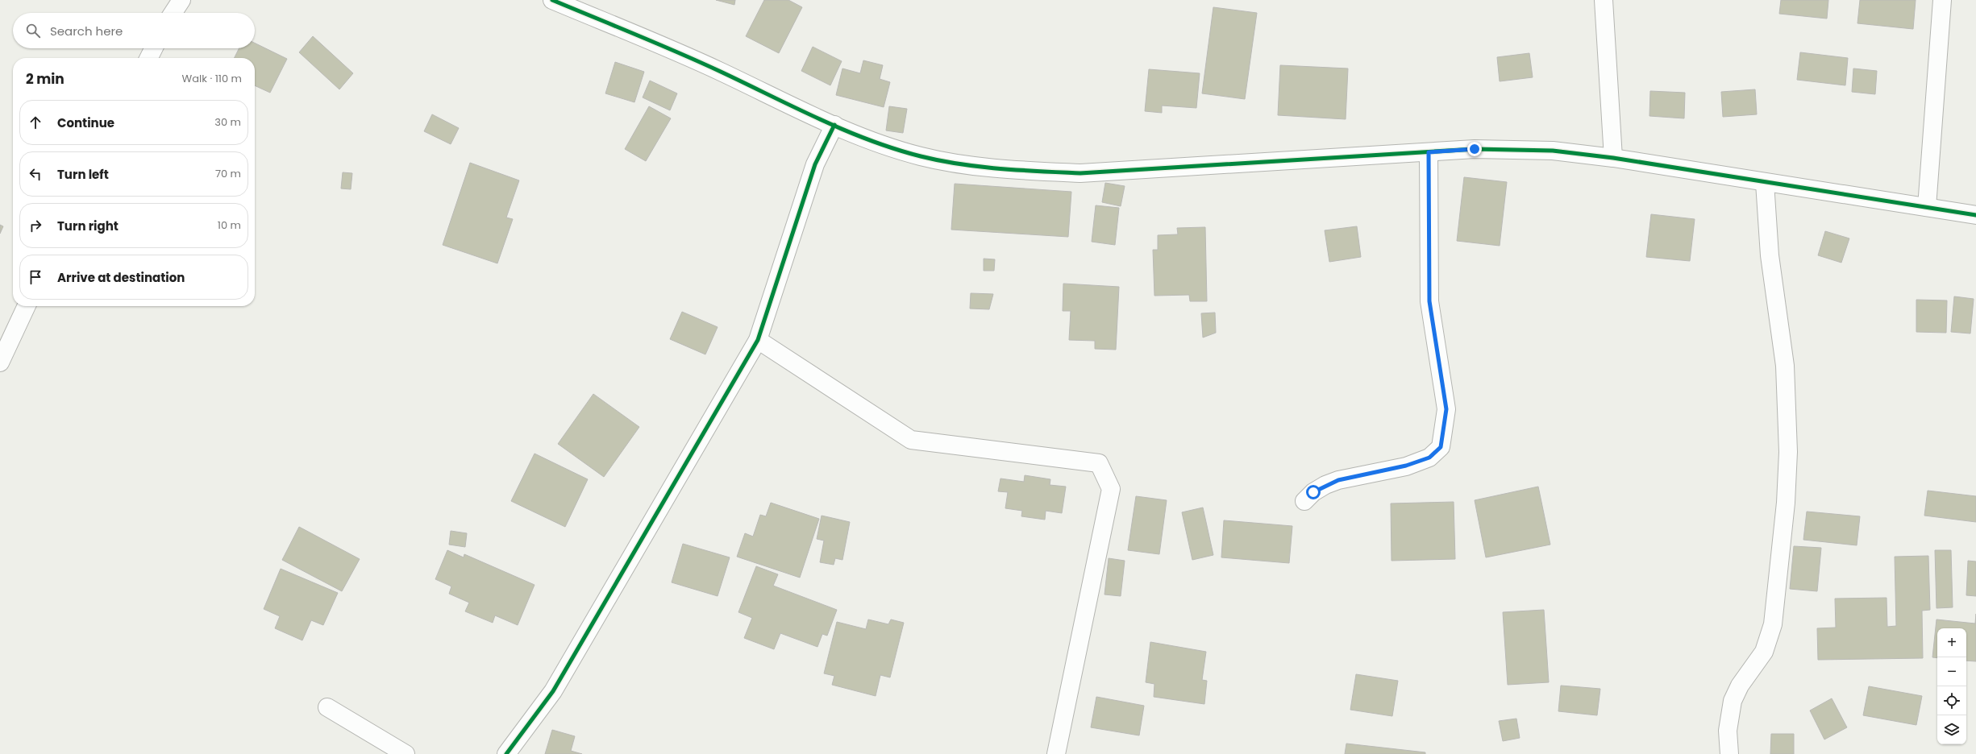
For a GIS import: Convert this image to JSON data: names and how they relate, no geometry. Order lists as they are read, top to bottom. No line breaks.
{"page":{"search":"Search here","heading":["2 min","Walk · 110 m"],"list":[["Continue","30 m"],["Turn left","70 m"],["Turn right","10 m"],"Arrive at destination"],"map_buttons":["+","−"]}}
